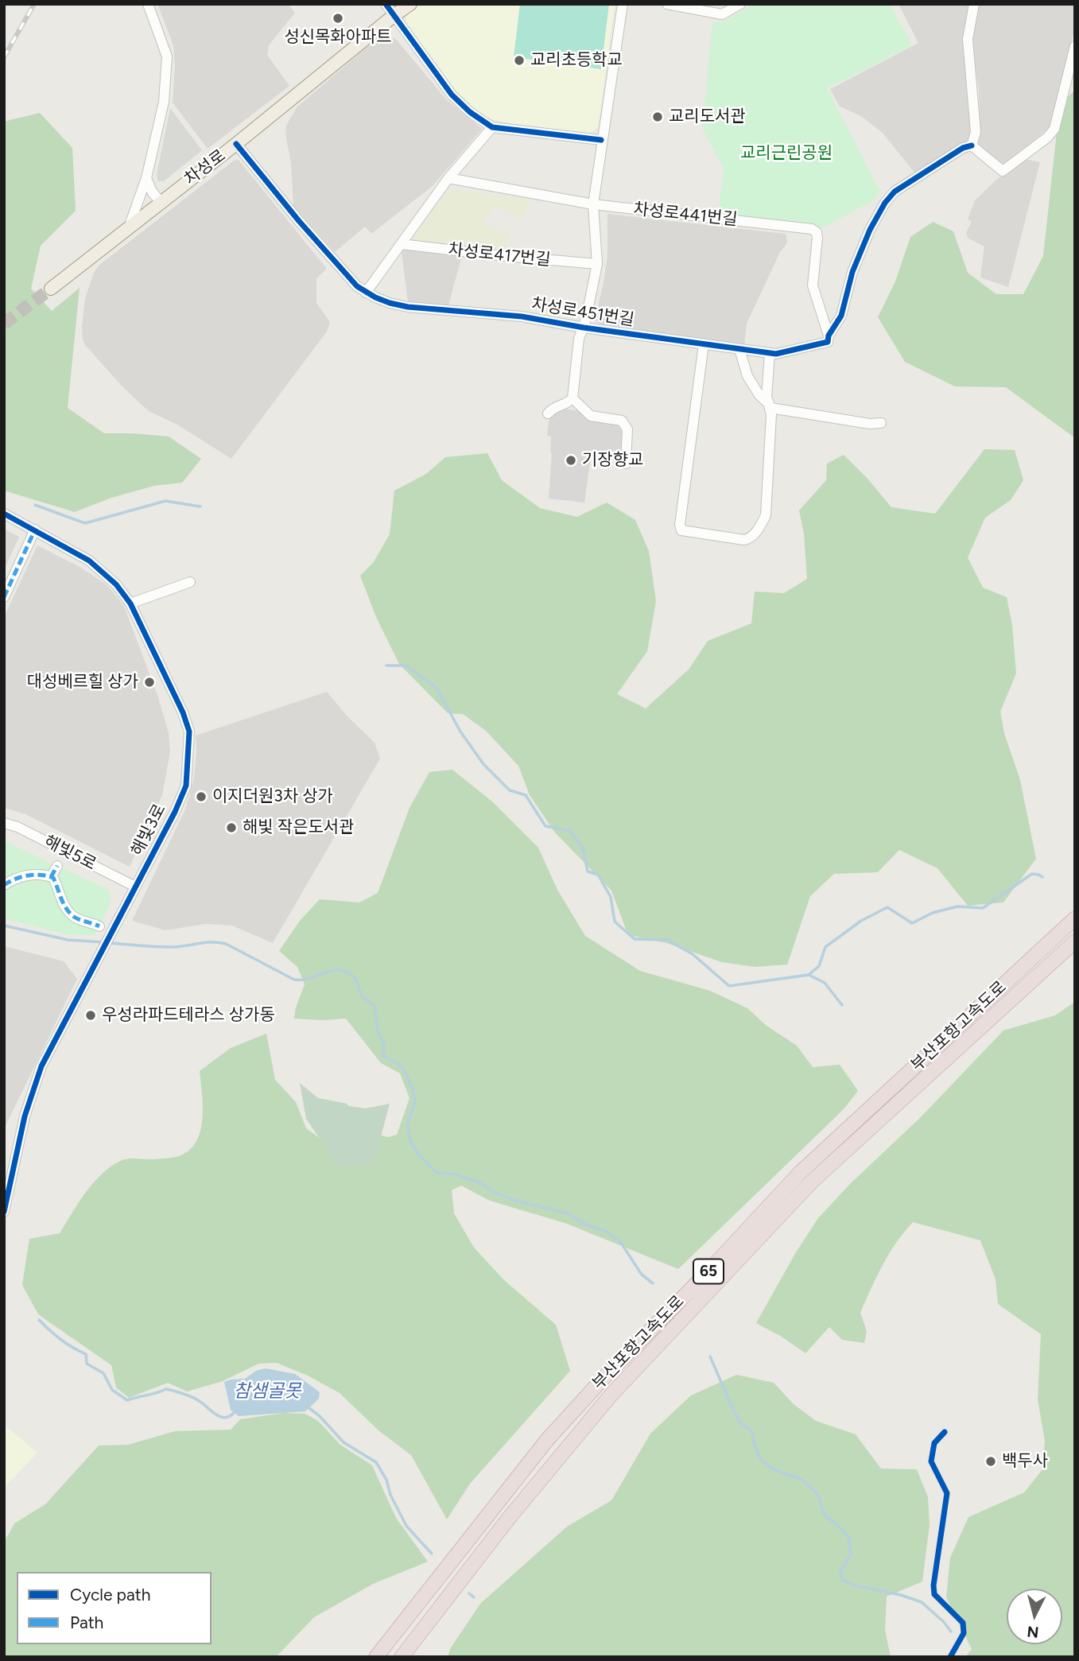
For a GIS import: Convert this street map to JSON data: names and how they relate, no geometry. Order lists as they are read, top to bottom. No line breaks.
{"streets":{"highway":["부산포항고속도로","65"],"main road":["차성로"],"street":["차성로441번길","차성로417번길","차성로451번길","해빛3로","해빛5로"]},"crossings":[["차성로","차성로451번길"],["차성로441번길","차성로451번길"],["해빛3로","해빛5로"]],"water":["참샘골못"],"parks":["교리근린공원"],"places":["성신목화아파트","교리초등학교","교리도서관","기장향교","대성베르힐 상가","이지더원3차 상가","해빛 작은도서관","우성라파드테라스 상가동","백두사"],"legend":["Cycle path","Path"],"north":"bottom"}
